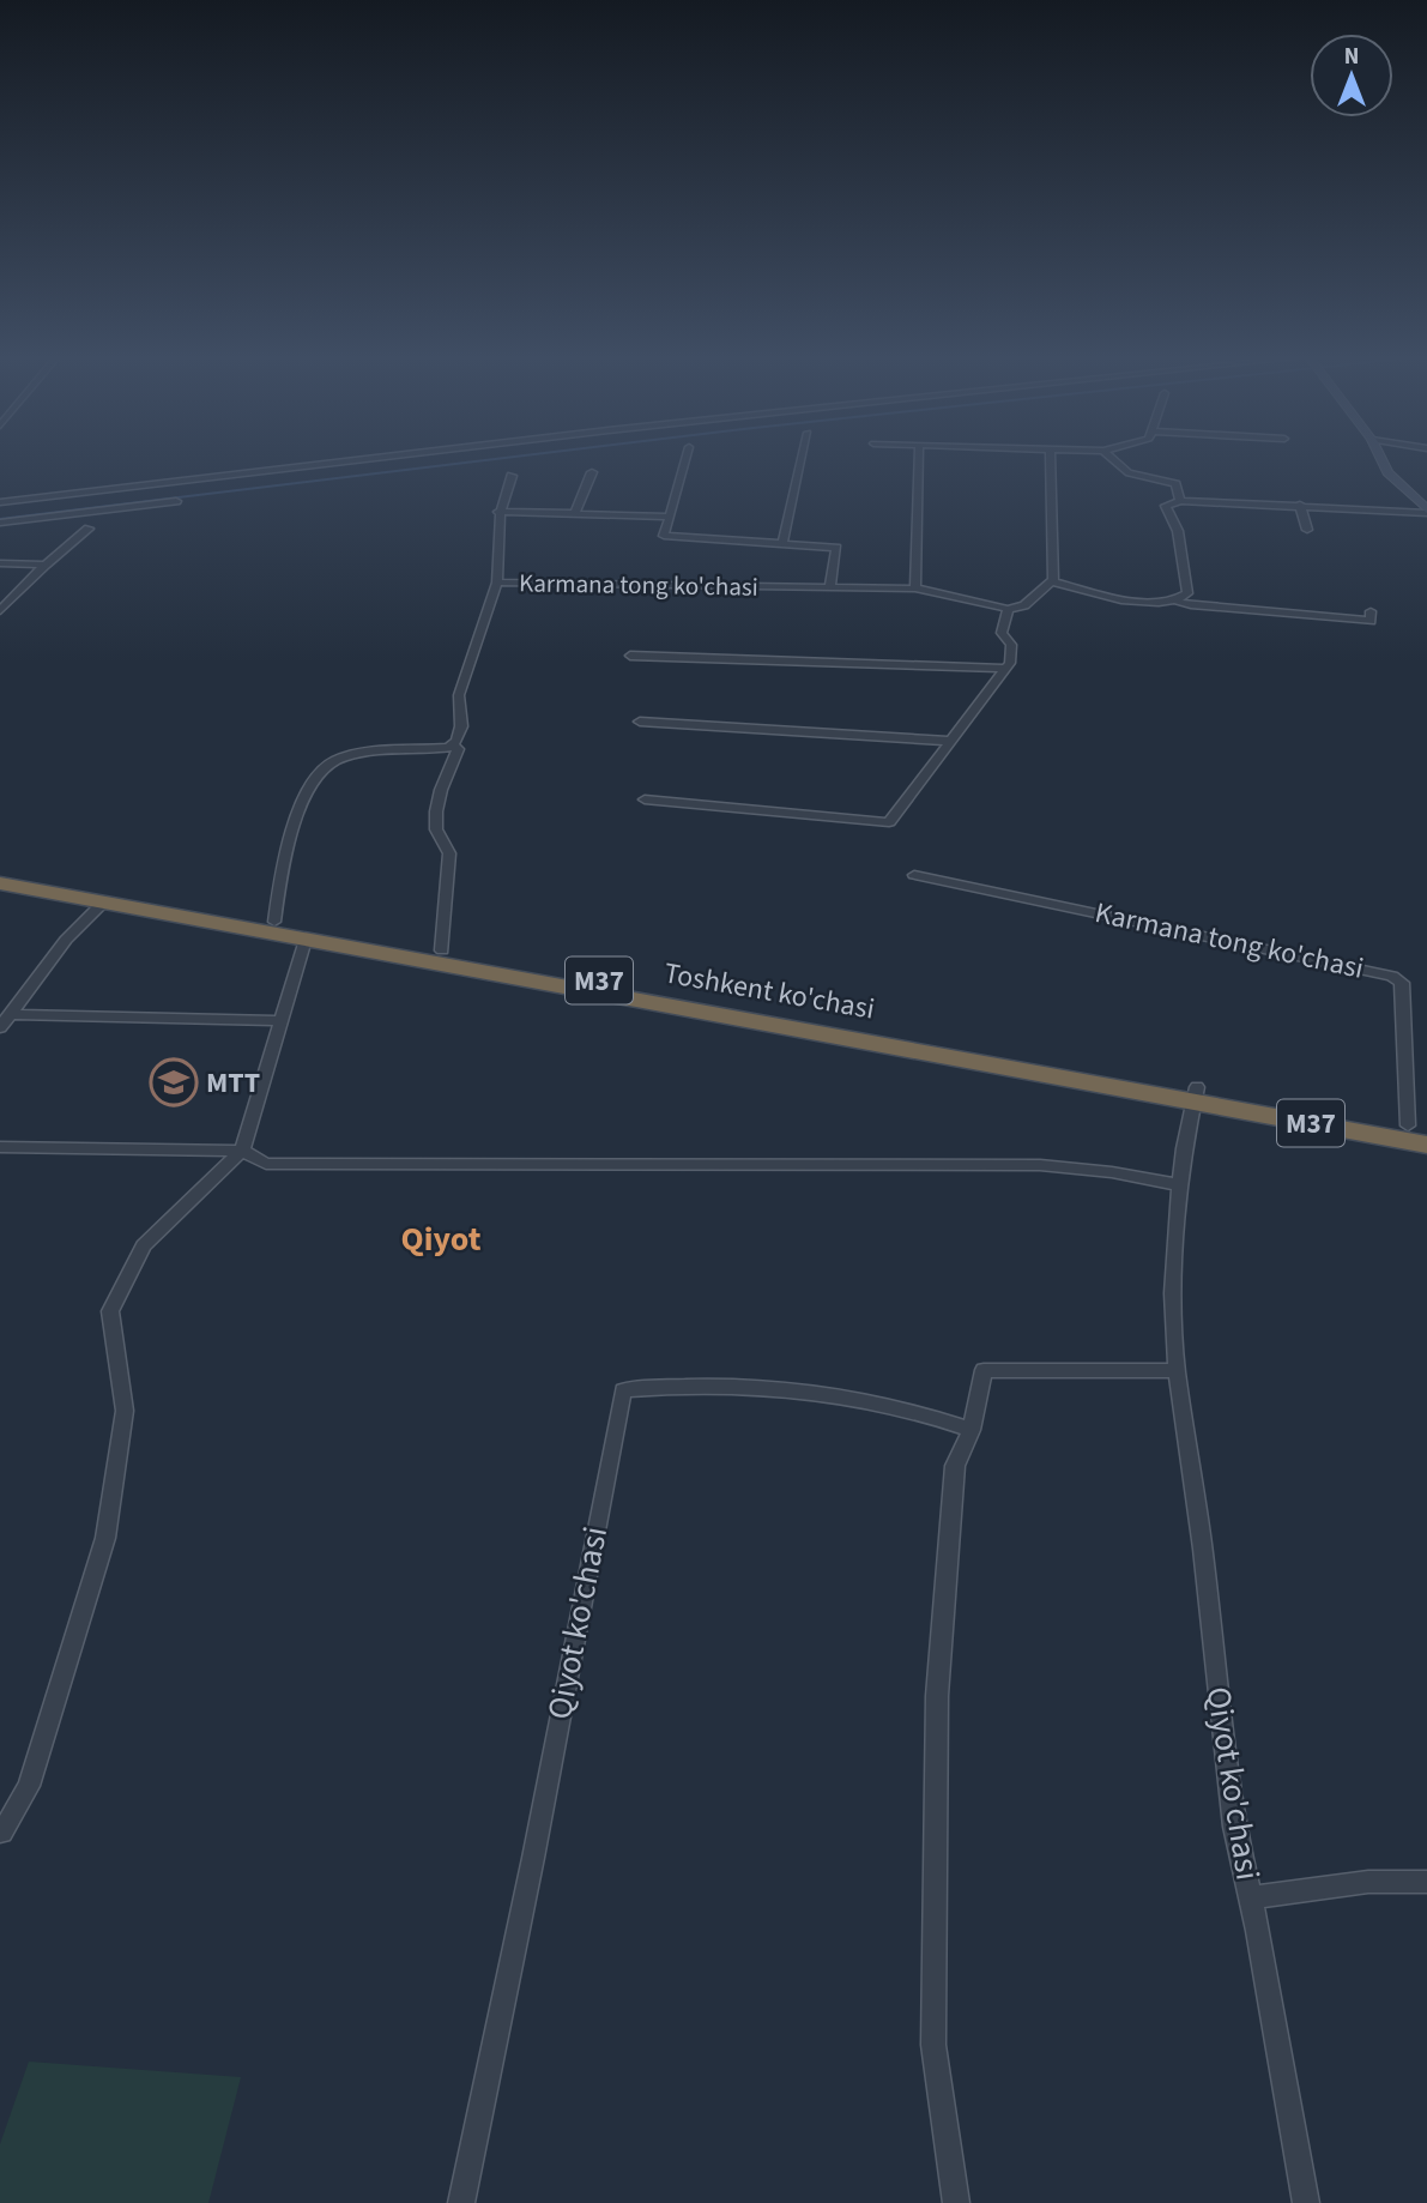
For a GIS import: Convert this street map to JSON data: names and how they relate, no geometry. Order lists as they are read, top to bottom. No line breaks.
{"streets":{"highway":["M37","Toshkent ko'chasi"],"street":["Karmana tong ko'chasi","Qiyot ko'chasi"]},"crossings":[["Karmana tong ko'chasi","Toshkent ko'chasi"],["Toshkent ko'chasi","Qiyot ko'chasi"]],"districts":["Qiyot"],"places":{"school or university":["MTT"]},"north":"top"}
